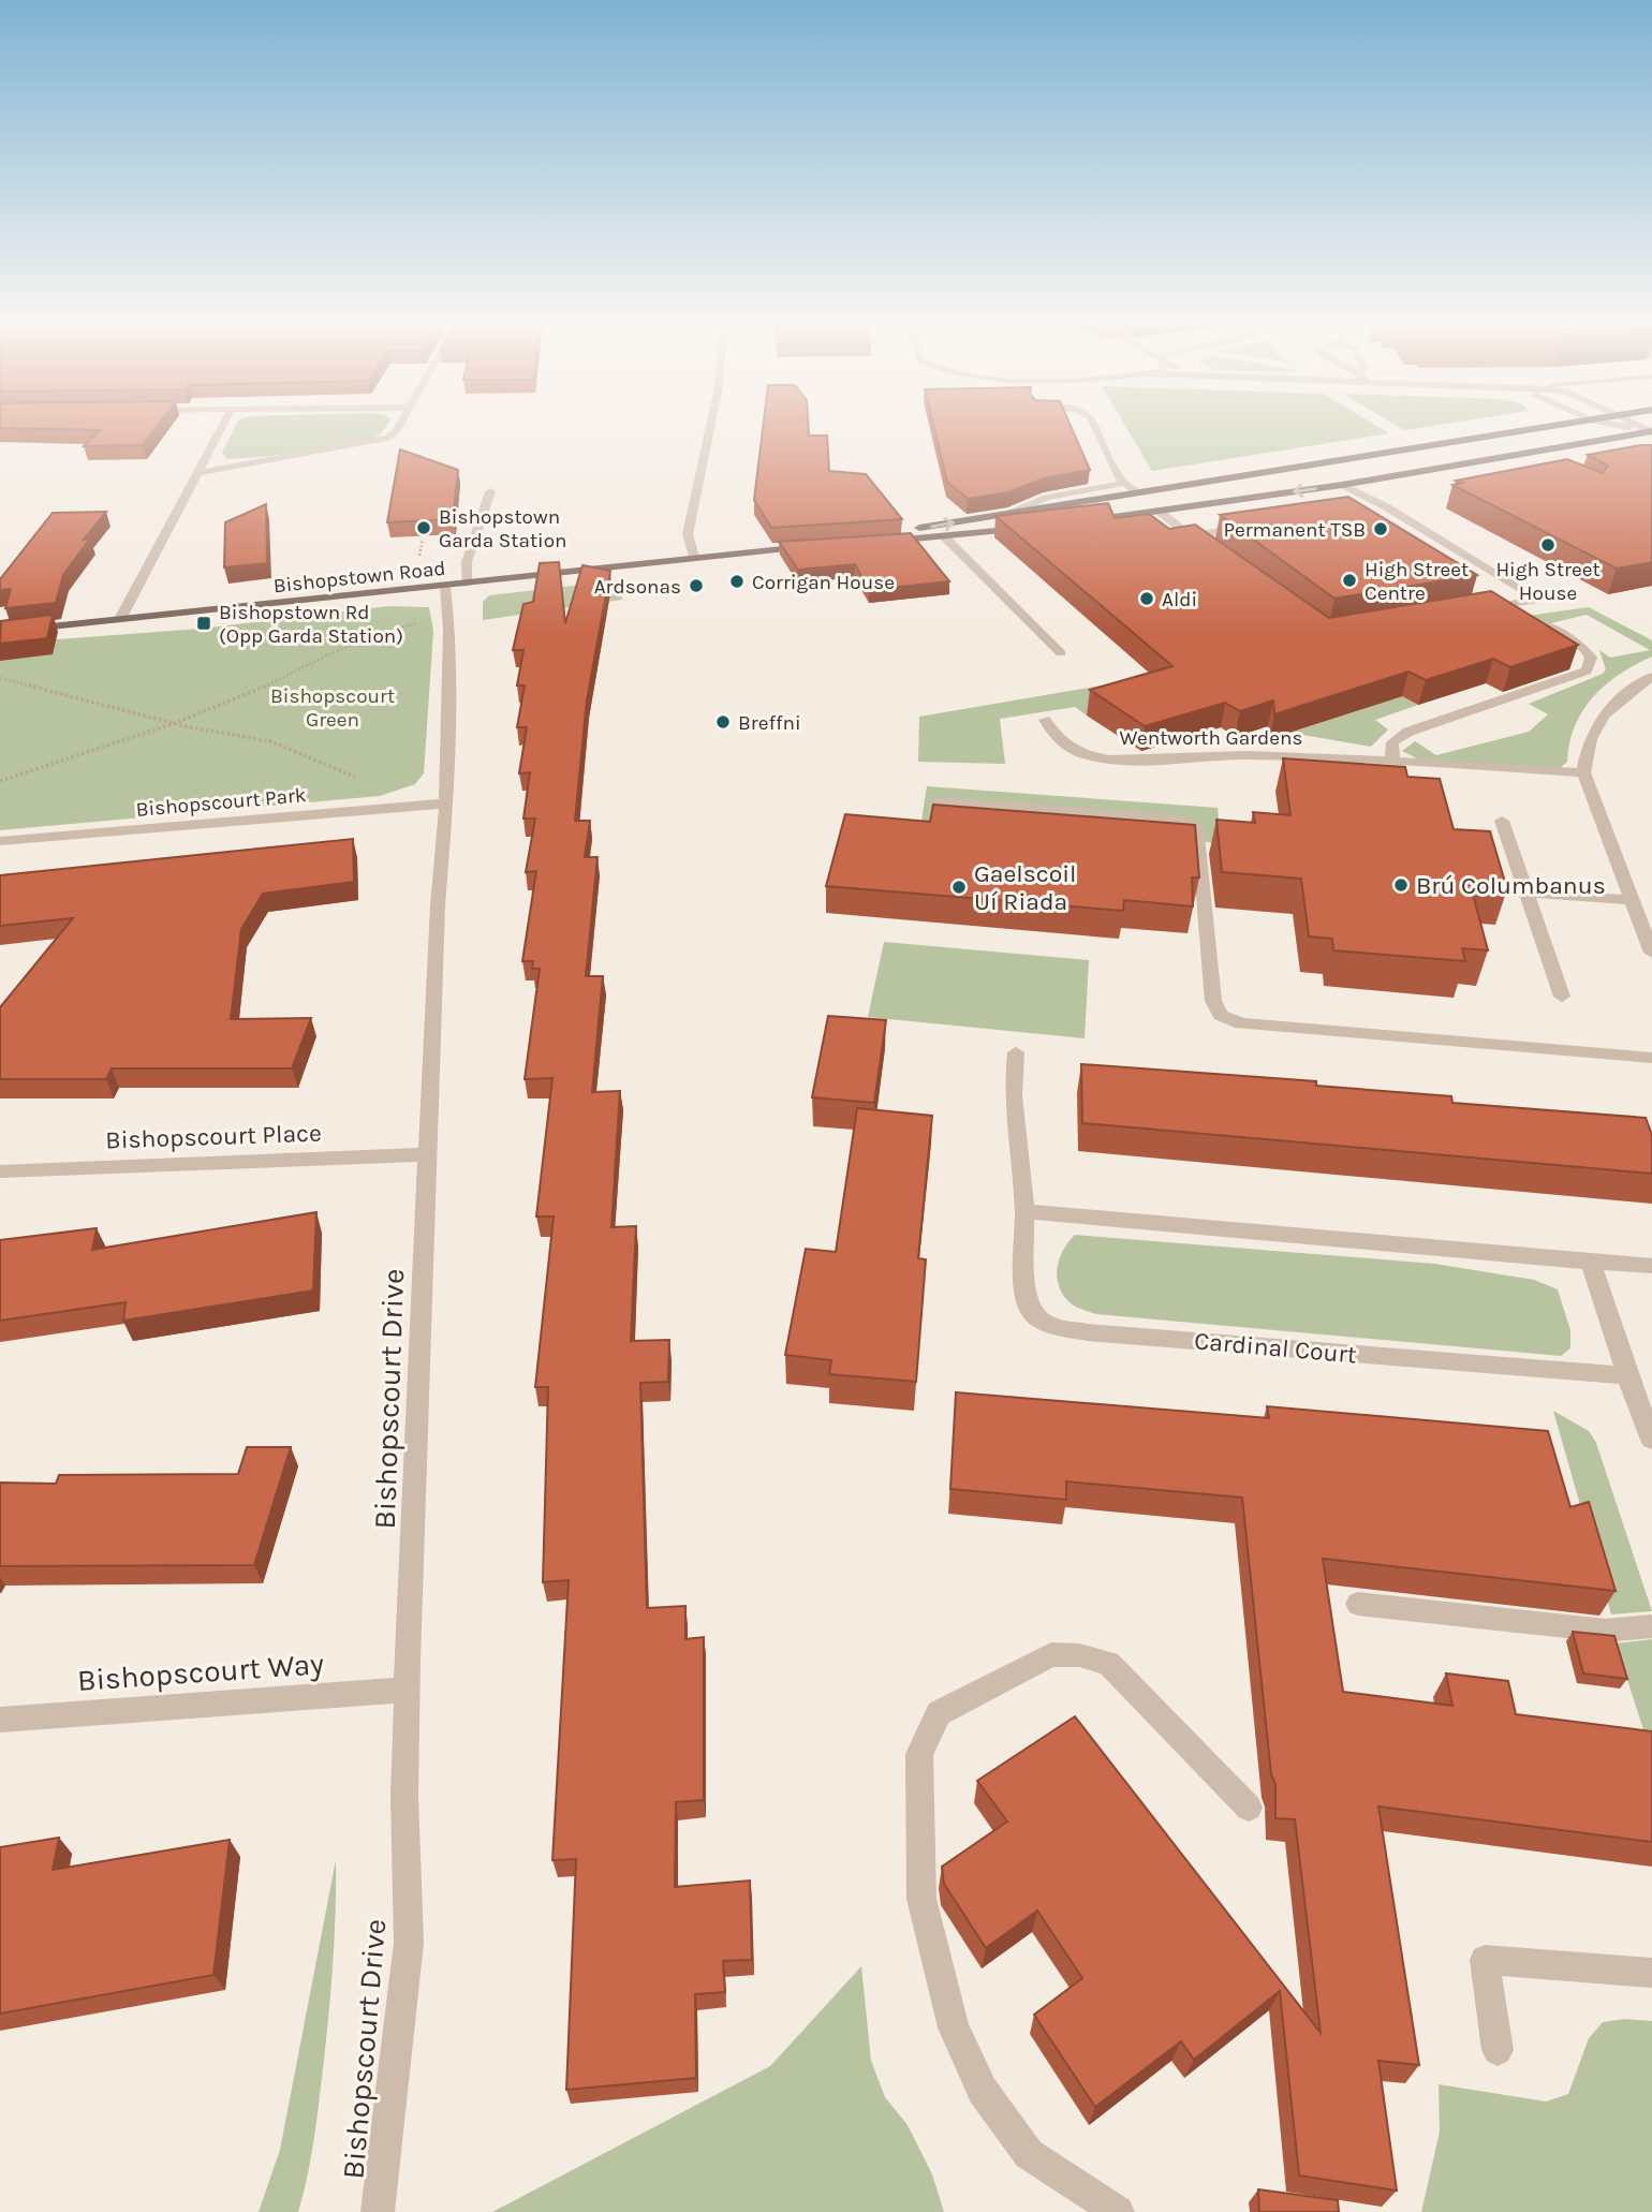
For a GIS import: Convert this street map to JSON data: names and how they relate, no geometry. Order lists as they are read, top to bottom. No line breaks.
{"streets":{"main road":["Bishopstown Road"],"street":["Wentworth Gardens","Bishopscourt Park","Bishopscourt Place","Cardinal Court","Bishopscourt Drive","Bishopscourt Way"]},"crossings":[["Bishopstown Road","Bishopscourt Drive"],["Bishopscourt Park","Bishopscourt Drive"],["Bishopscourt Place","Bishopscourt Drive"],["Bishopscourt Drive","Bishopscourt Way"]],"parks":["Bishopscourt Green"],"places":{"other":["Bishopstown Garda Station","Permanent TSB","High Street House","High Street Centre","Corrigan House","Ardsonas","Aldi","Breffni","Brú Columbanus","Gaelscoil Uí Riada"],"transit":["Bishopstown Rd (Opp Garda Station)"]}}
